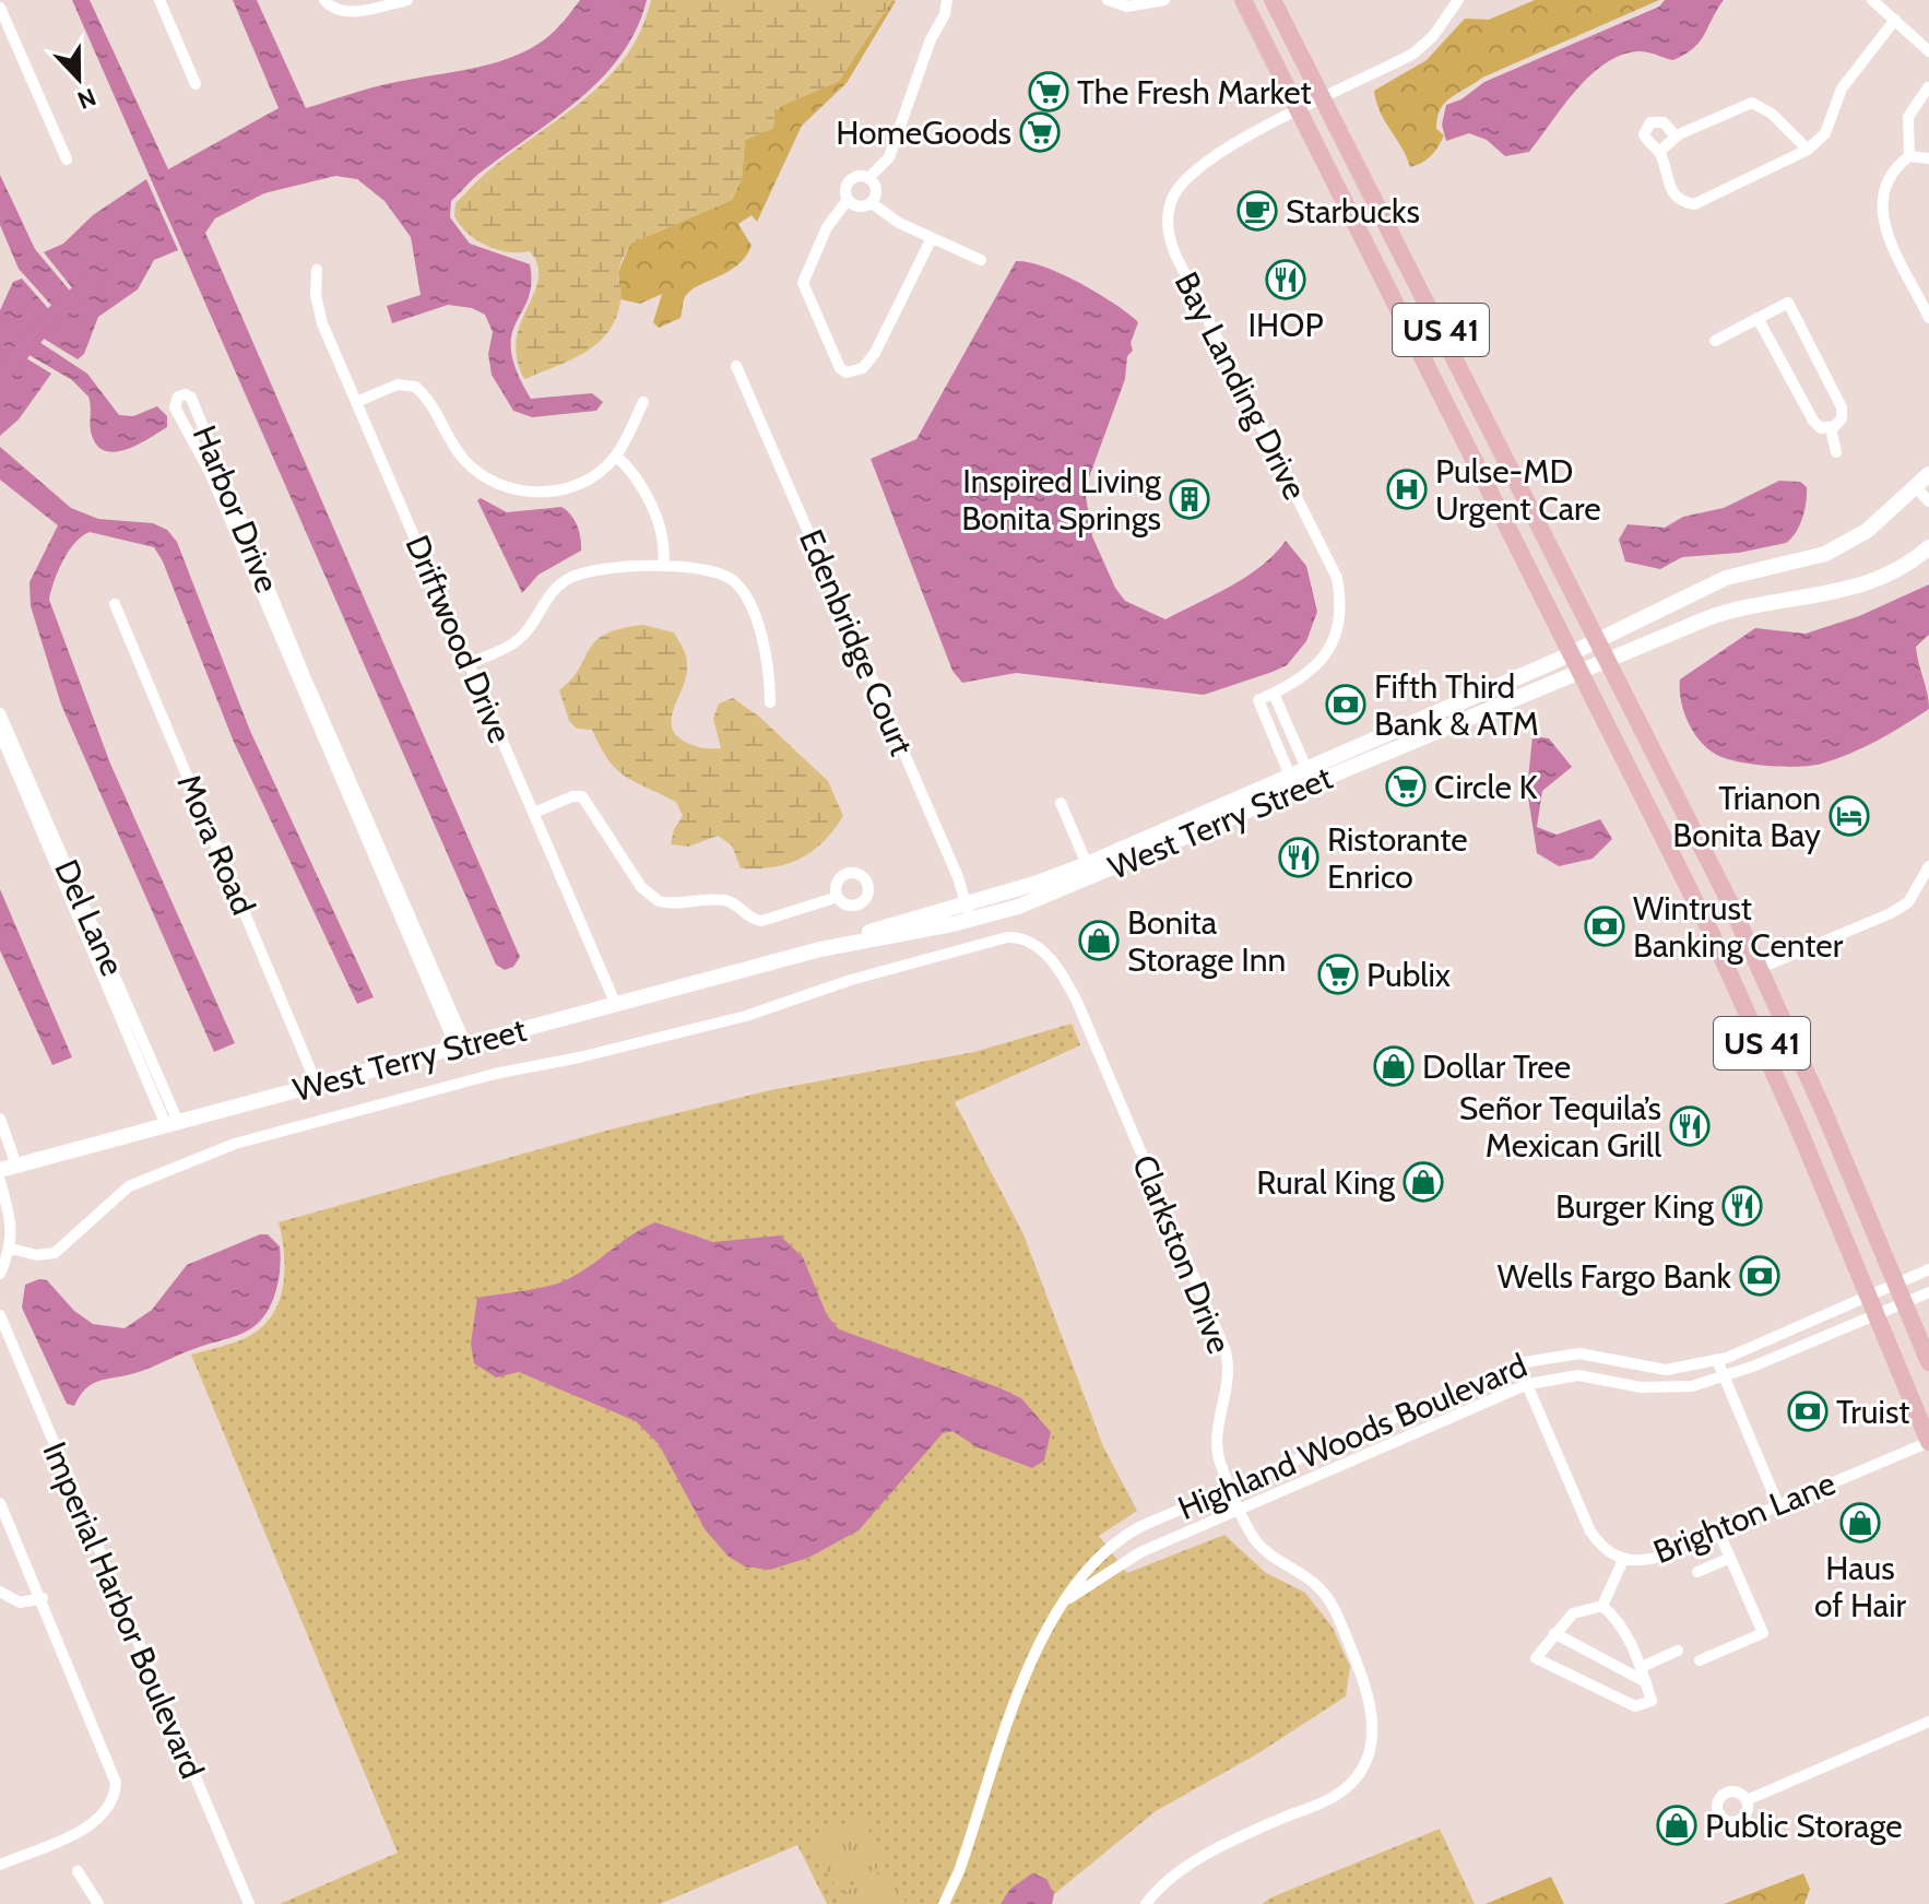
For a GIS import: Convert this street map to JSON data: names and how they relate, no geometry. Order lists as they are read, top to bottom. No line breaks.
{"streets":{"main road":["US 41"],"street":["Bay Landing Drive","Harbor Drive","Driftwood Drive","Edenbridge Court","West Terry Street","Mora Road","Del Lane","Clarkston Drive","Highland Woods Boulevard","Brighton Lane","Imperial Harbor Boulevard"]},"crossings":[["US 41","Bay Landing Drive"],["US 41","West Terry Street"],["US 41","Highland Woods Boulevard"],["US 41","Brighton Lane"],["Bay Landing Drive","West Terry Street"],["Harbor Drive","West Terry Street"],["Driftwood Drive","West Terry Street"],["Edenbridge Court","West Terry Street"],["West Terry Street","Mora Road"],["West Terry Street","Del Lane"],["Clarkston Drive","Highland Woods Boulevard"],["Highland Woods Boulevard","Brighton Lane"]],"places":{"supermarket":["The Fresh Market","HomeGoods","Circle K","Publix"],"cafe":["Starbucks"],"restaurant":["IHOP","Ristorante Enrico","Señor Tequila’s Mexican Grill","Burger King"],"hospital":["Pulse-MD Urgent Care"],"building":["Inspired Living Bonita Springs"],"bank":["Fifth Third Bank & ATM","Wintrust Banking Center","Wells Fargo Bank","Truist"],"hotel":["Trianon Bonita Bay"],"shop":["Bonita Storage Inn","Dollar Tree","Rural King","Haus of Hair","Public Storage"]},"north":"bottom"}
